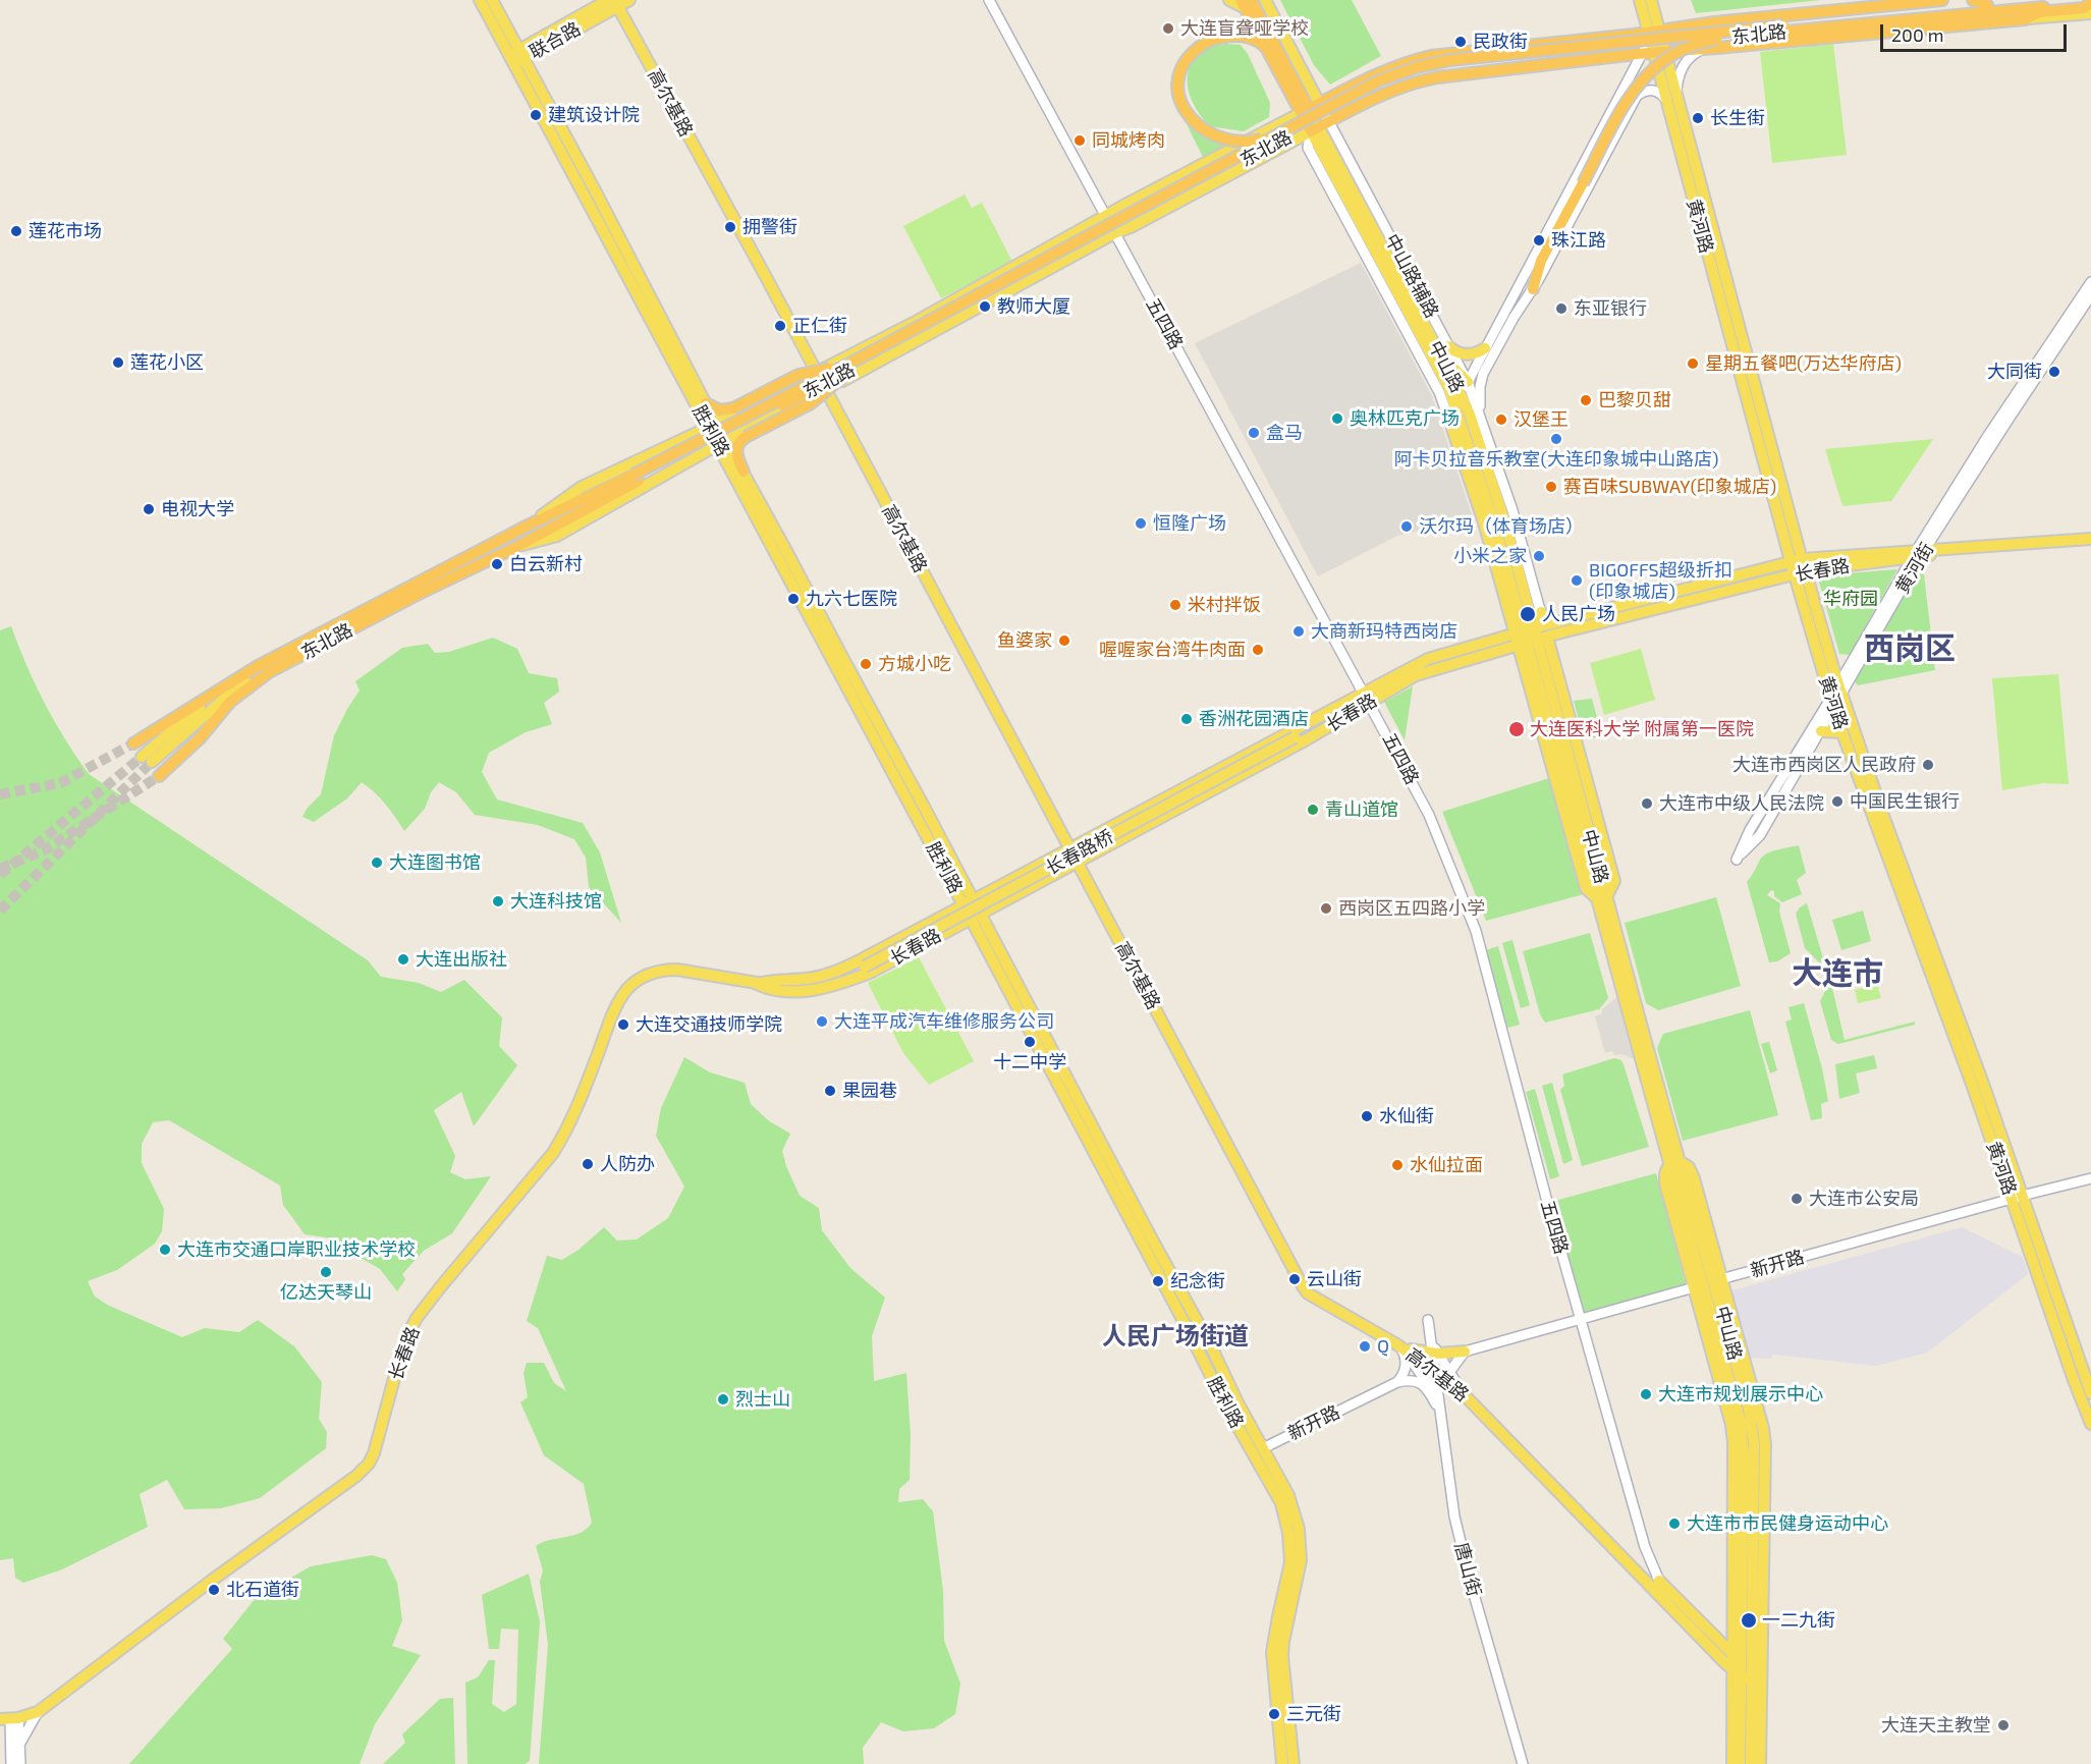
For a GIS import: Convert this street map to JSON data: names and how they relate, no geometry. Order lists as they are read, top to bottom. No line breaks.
{"streets":{"highway":["东北路","中山路"],"main road":["联合路","高尔基路","黄河路","中山路辅路","五四路","胜利路","黄河街","长春路","长春路桥","新开路","唐山街"]},"crossings":[["东北路","高尔基路"],["东北路","黄河路"],["东北路","中山路辅路"],["东北路","五四路"],["东北路","中山路"],["东北路","胜利路"],["联合路","高尔基路"],["联合路","胜利路"],["高尔基路","中山路"],["高尔基路","长春路"],["高尔基路","唐山街"],["黄河路","黄河街"],["黄河路","长春路"],["黄河路","新开路"],["中山路辅路","中山路"],["五四路","长春路"],["五四路","新开路"],["中山路","长春路"],["中山路","新开路"],["胜利路","长春路"],["胜利路","新开路"],["黄河街","长春路"],["长春路","长春路桥"]],"districts":["西岗区","大连市","人民广场街道"],"parks":["华府园"],"places":["大连盲聋哑学校","民政街","建筑设计院","长生街","同城烤肉","拥警街","莲花市场","珠江路","教师大厦","东亚银行","正仁街","莲花小区","星期五餐吧(万达华府店)","大同街","巴黎贝甜","奥林匹克广场","汉堡王","盒马","阿卡贝拉音乐教室(大连印象城中山路店)","赛百味SUBWAY(印象城店)","电视大学","恒隆广场","沃尔玛（体育场店）","小米之家","白云新村","BIGOFFS超级折扣 (印象城店)","九六七医院","米村拌饭","人民广场","大商新玛特西岗店","鱼婆家","喔喔家台湾牛肉面","方城小吃","香洲花园酒店","大连医科大学 附属第一医院","大连市西岗区人民政府","中国民生银行","大连市中级人民法院","青山道馆","大连图书馆","大连科技馆","西岗区五四路小学","大连出版社","大连平成汽车维修服务公司","大连交通技师学院","十二中学","果园巷","水仙街","人防办","水仙拉面","大连市公安局","大连市交通口岸职业技术学校","亿达天琴山","云山街","纪念街","Q","大连市规划展示中心","烈士山","大连市市民健身运动中心","北石道街","一二九街","三元街","大连天主教堂"],"scale_bar":"200 m"}
